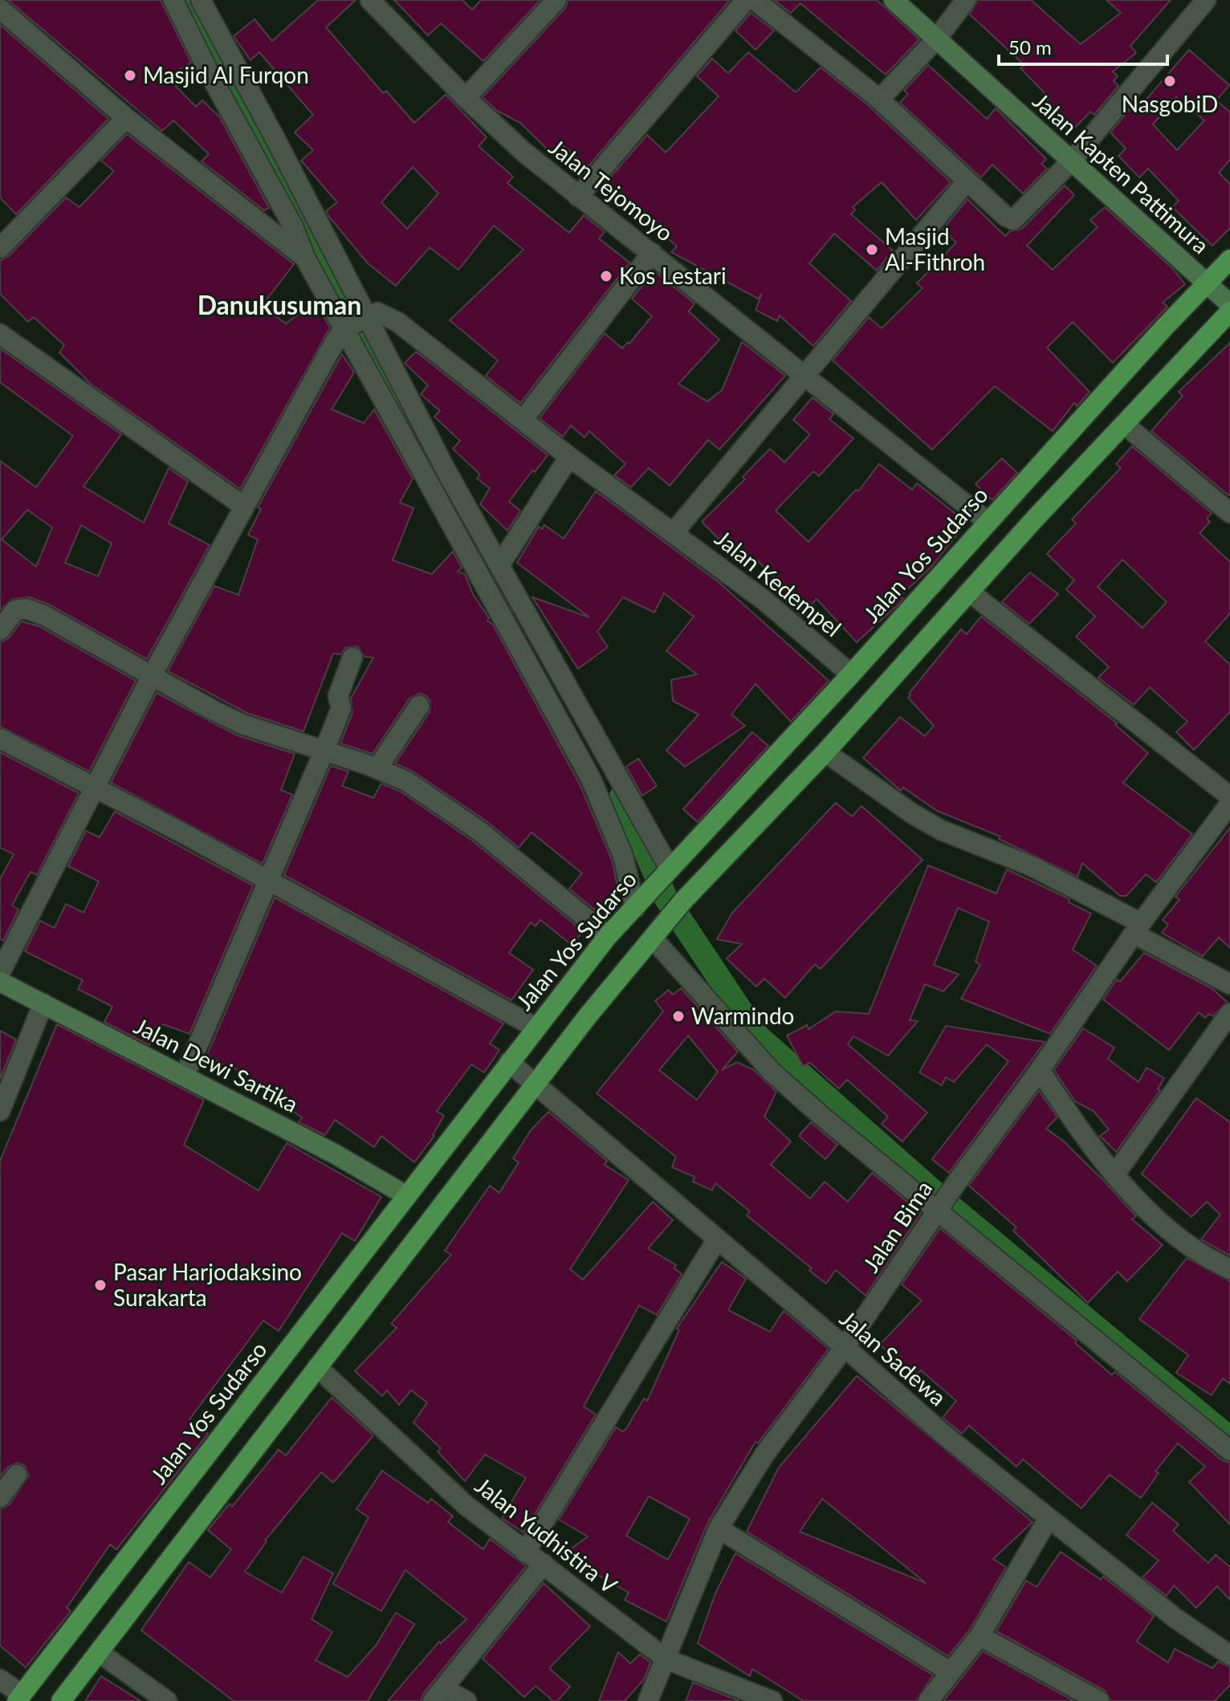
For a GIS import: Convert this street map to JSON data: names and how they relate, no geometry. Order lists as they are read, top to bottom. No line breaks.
{"streets":{"main road":["Jalan Kapten Pattimura","Jalan Yos Sudarso","Jalan Dewi Sartika"],"street":["Jalan Tejomoyo","Jalan Kedempel","Jalan Bima","Jalan Sadewa","Jalan Yudhistira V"]},"crossings":[["Jalan Kapten Pattimura","Jalan Yos Sudarso"],["Jalan Tejomoyo","Jalan Yos Sudarso"],["Jalan Yos Sudarso","Jalan Kedempel"],["Jalan Yos Sudarso","Jalan Dewi Sartika"],["Jalan Yos Sudarso","Jalan Sadewa"],["Jalan Bima","Jalan Sadewa"],["Jalan Bima","Jalan Yudhistira V"]],"districts":["Danukusuman"],"places":["Masjid Al Furqon","NasgobiD","Masjid Al-Fithroh","Kos Lestari","Warmindo","Pasar Harjodaksino Surakarta"],"scale_bar":"50 m"}
